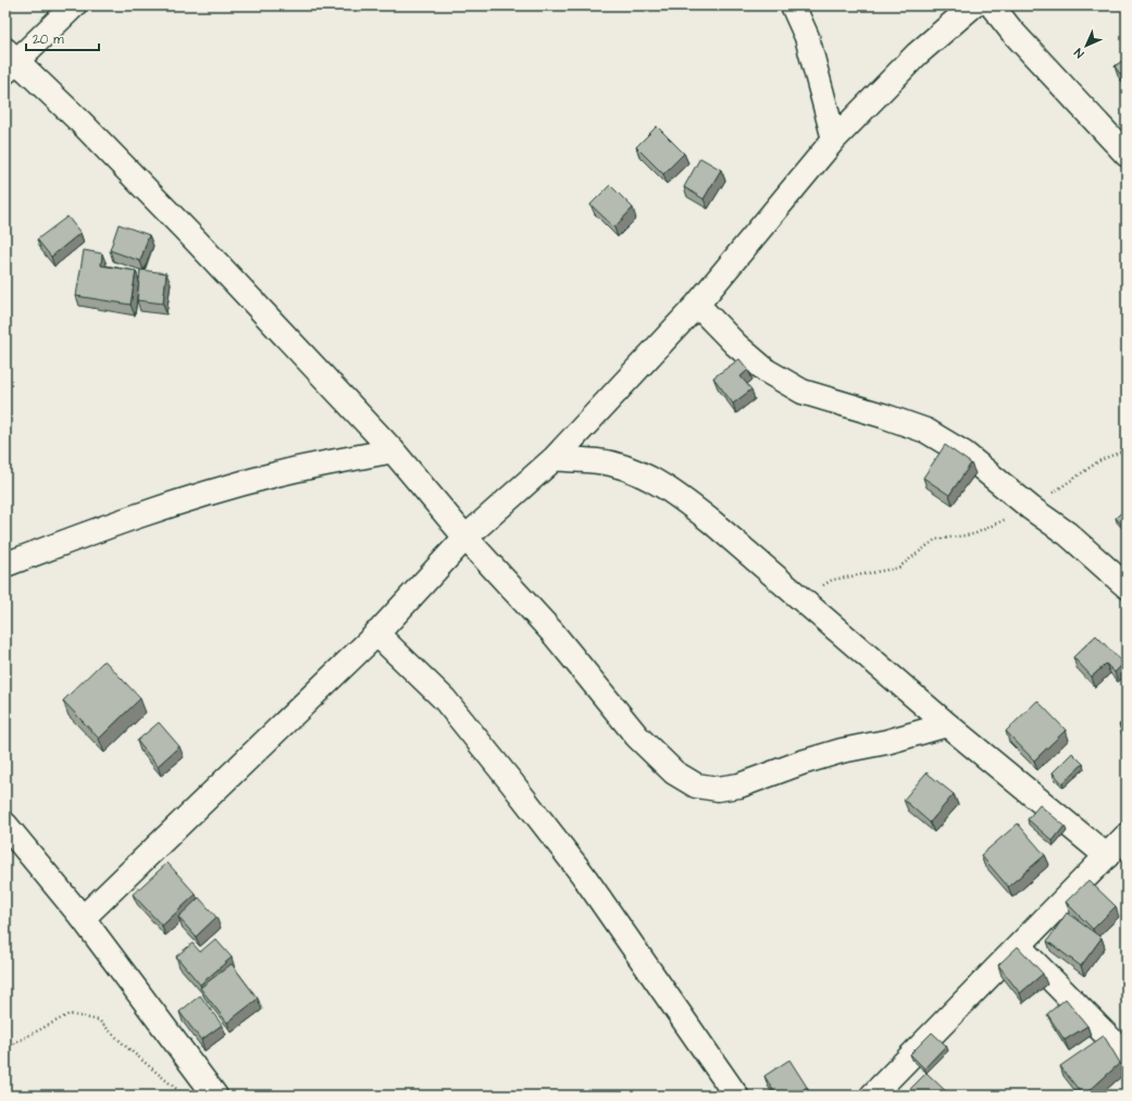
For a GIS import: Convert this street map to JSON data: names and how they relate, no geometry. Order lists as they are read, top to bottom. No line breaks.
{"scale_bar":"20 m","north":"bottom left"}
